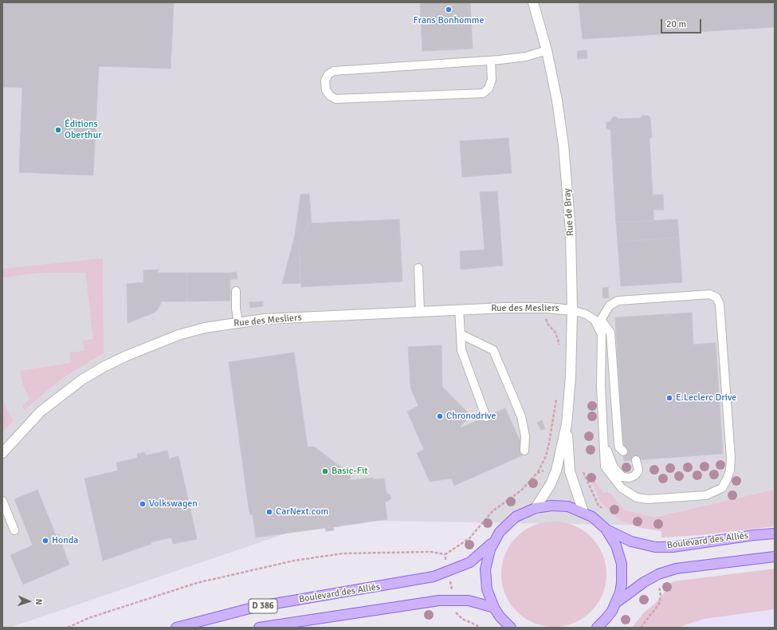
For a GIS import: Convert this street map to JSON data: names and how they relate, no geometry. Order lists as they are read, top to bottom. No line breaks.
{"streets":{"main road":["Boulevard des Alliés","D 386"],"street":["Rue de Bray","Rue des Mesliers"]},"crossings":[["Rue de Bray","Rue des Mesliers"]],"places":["Frans Bonhomme","Éditions Oberthur","E.Leclerc Drive","Chronodrive","Basic-Fit","Volkswagen","CarNext.com","Honda"],"scale_bar":"20 m","north":"right"}
